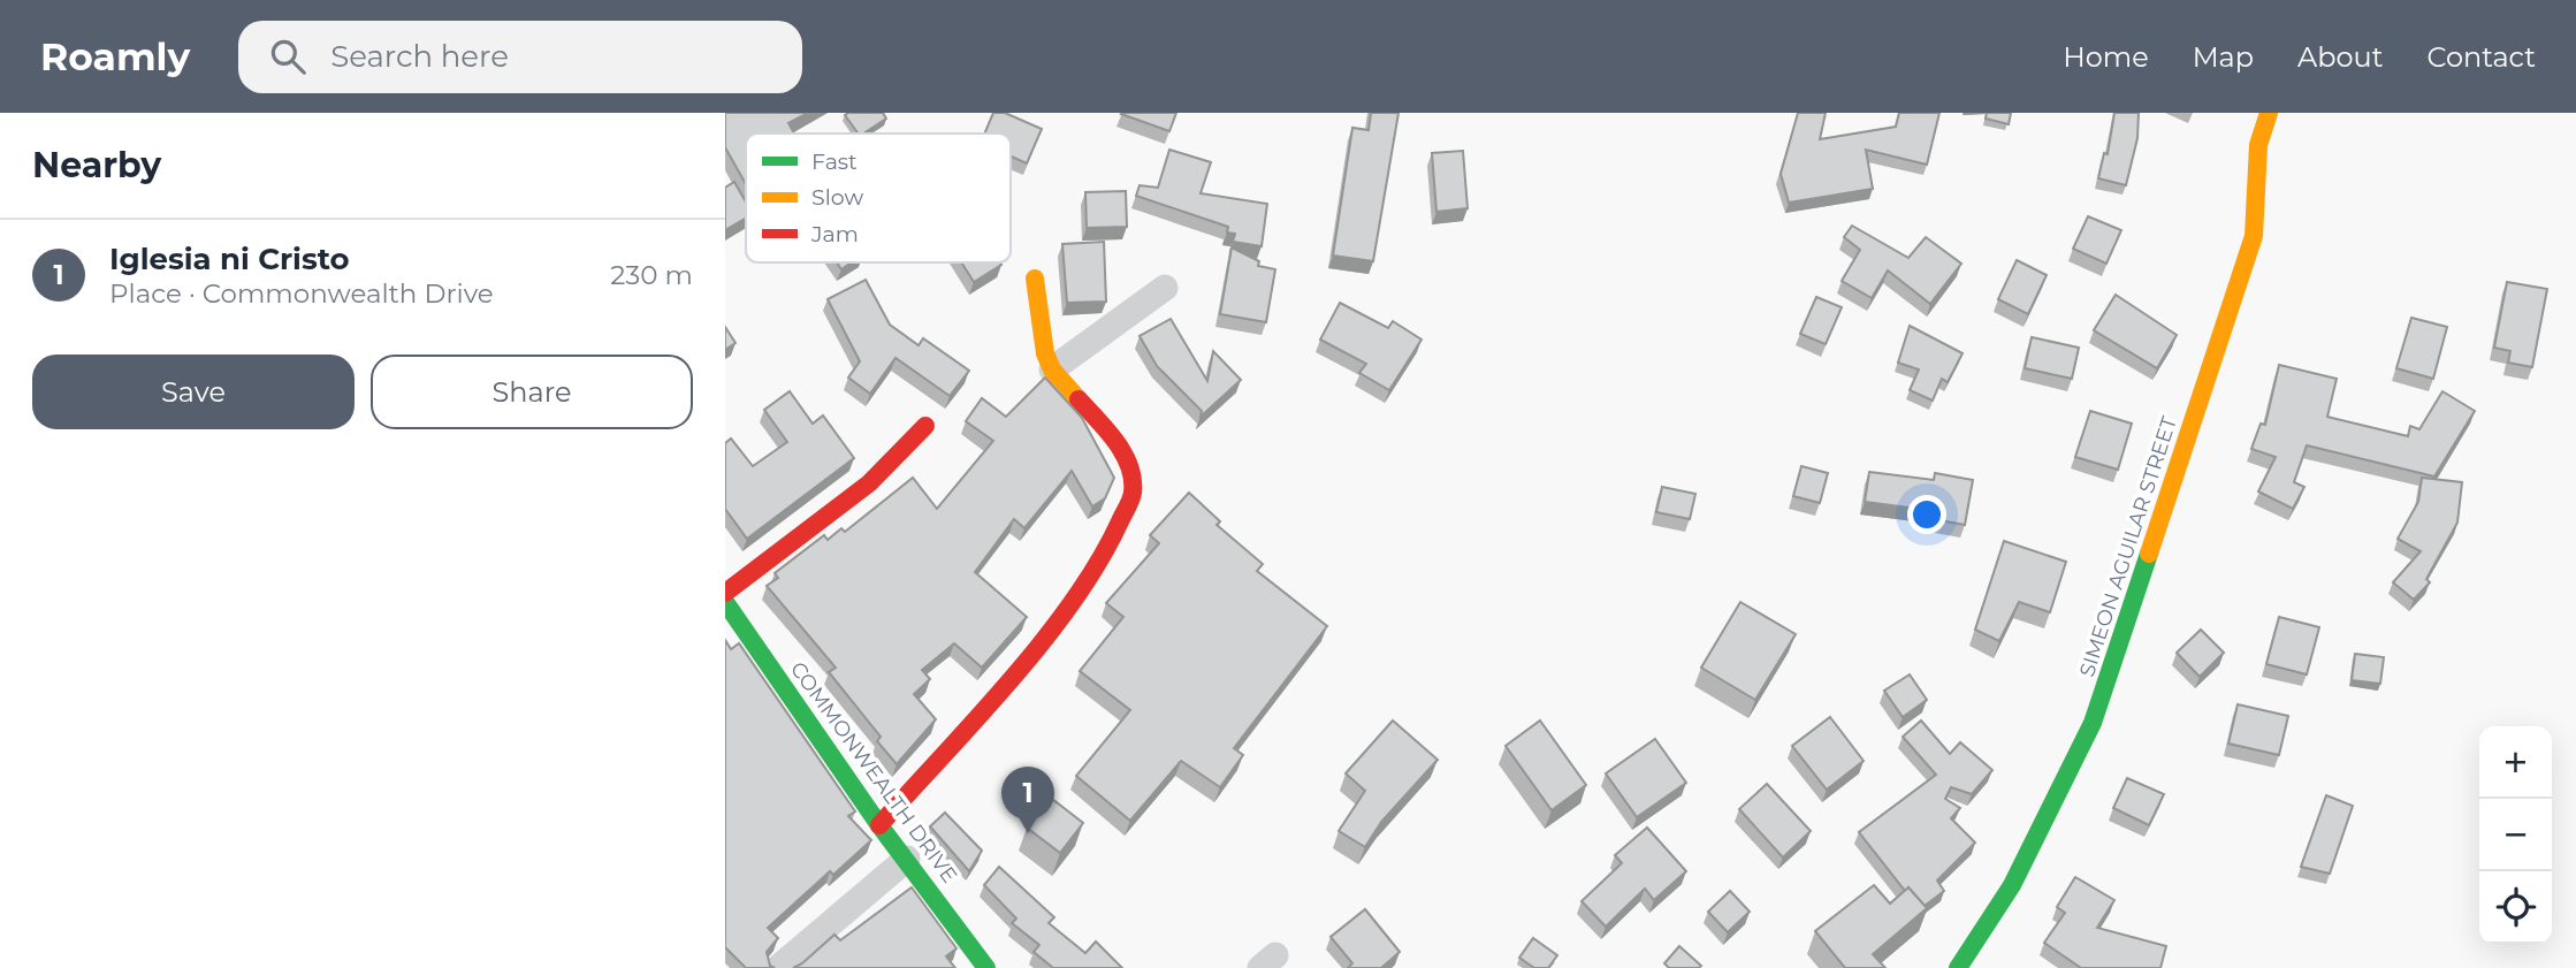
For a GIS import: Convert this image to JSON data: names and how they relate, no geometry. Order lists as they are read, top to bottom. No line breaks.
{"streets":{"main road":["SIMEON AGUILAR STREET","COMMONWEALTH DRIVE"]},"legend":["Fast","Slow","Jam"],"page":{"header":"Roamly","search":"Search here","nav":["Home","Map","About","Contact"],"heading":"Nearby","list":[{"mark":"1","name":"Iglesia ni Cristo","note":"Place · Commonwealth Drive","value":"230 m"}],"buttons":["Save","Share"],"map_buttons":["+","−"],"pins":"1"}}
